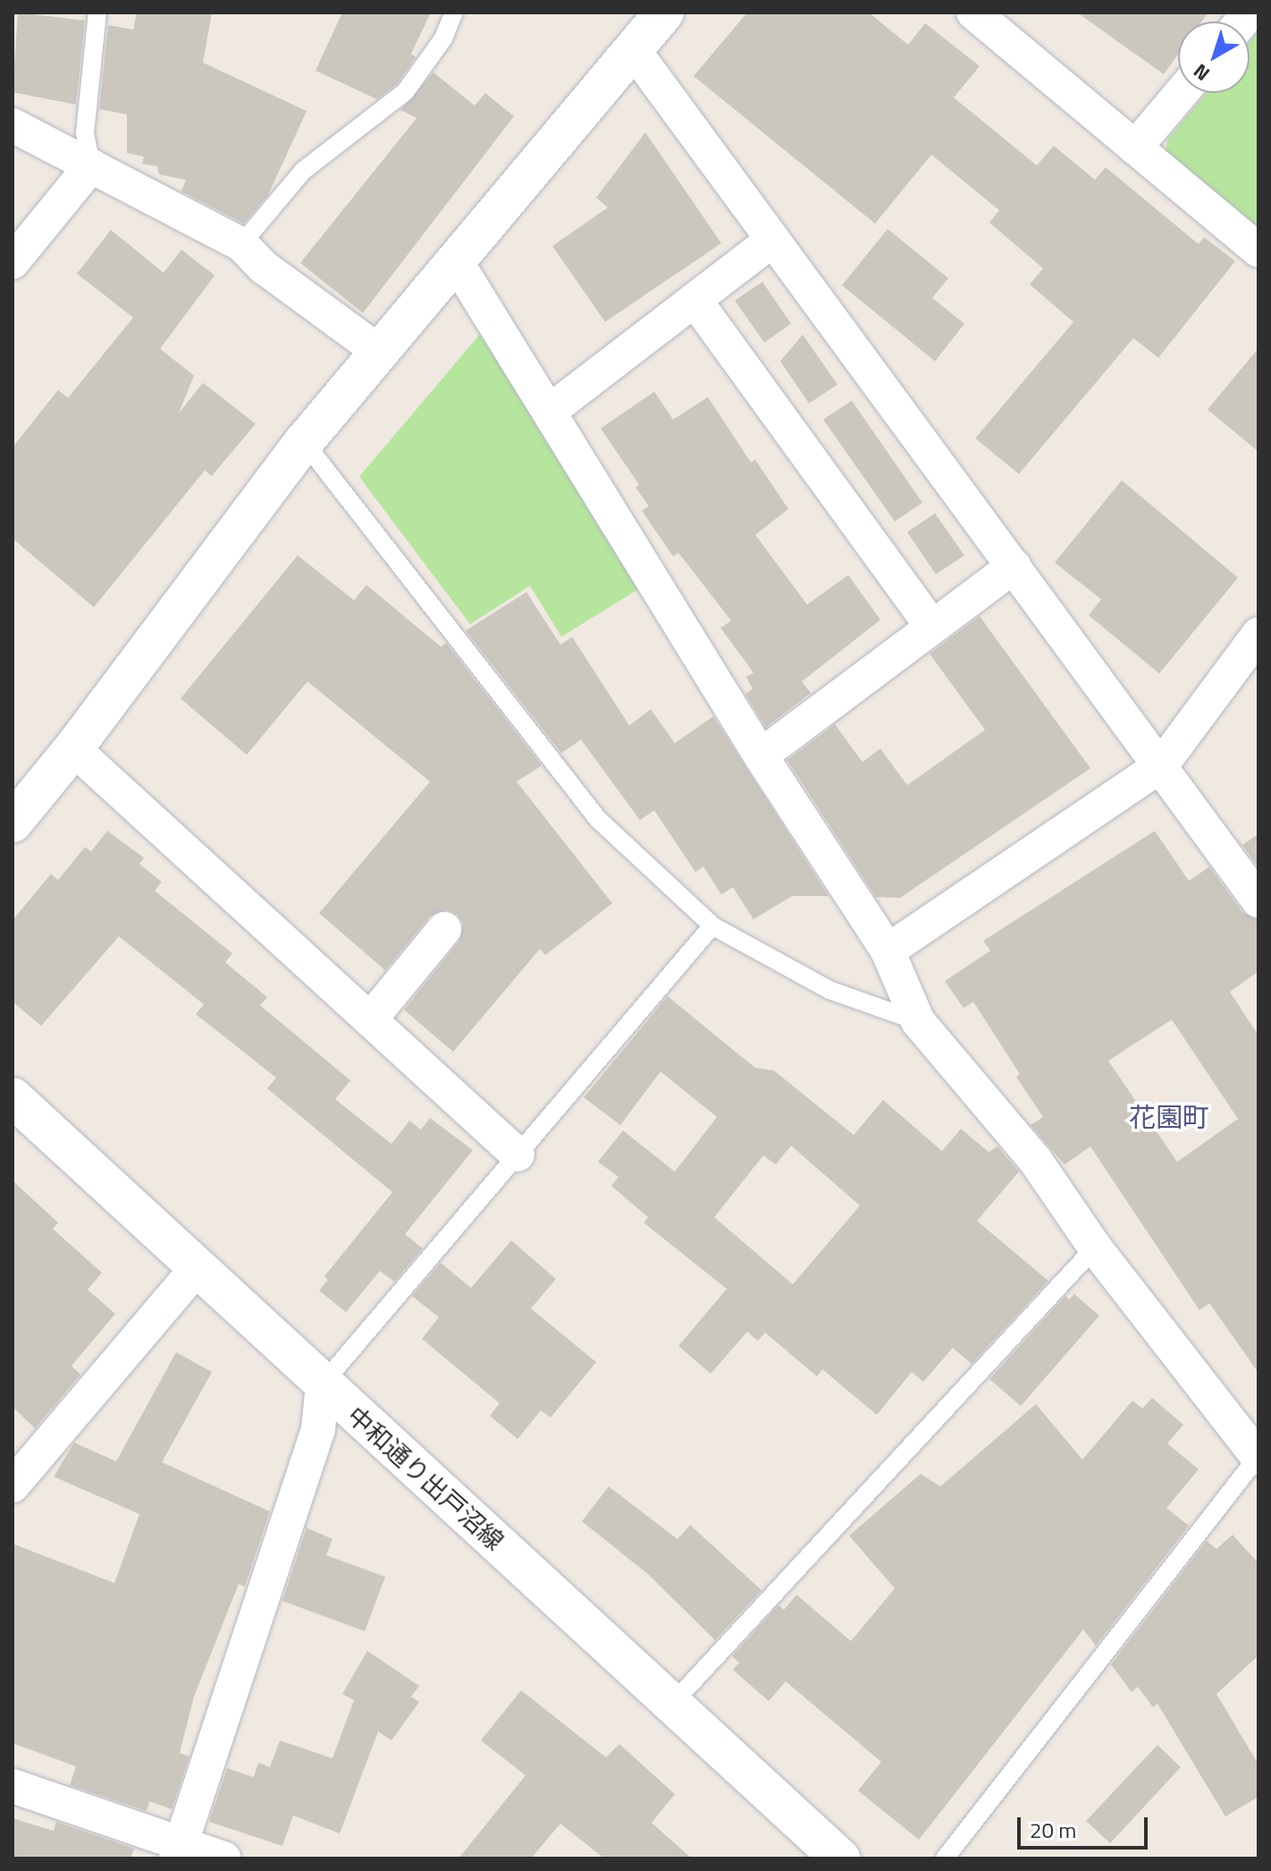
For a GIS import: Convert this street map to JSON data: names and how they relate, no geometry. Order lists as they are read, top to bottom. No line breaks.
{"streets":{"street":["中和通り出戸沼線"]},"districts":["花園町"],"scale_bar":"20 m","north":"bottom left"}
